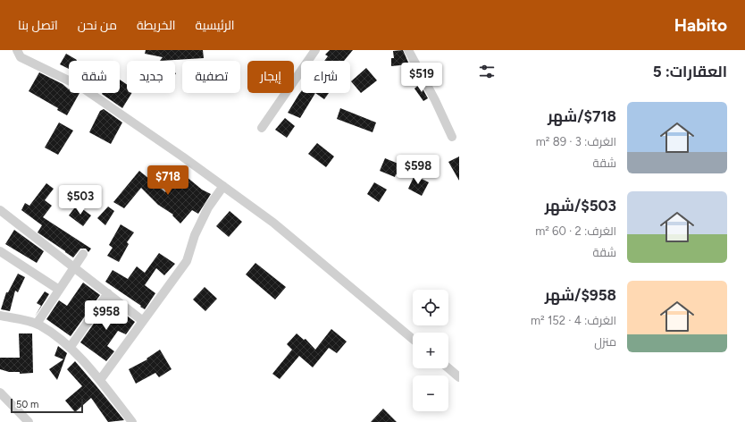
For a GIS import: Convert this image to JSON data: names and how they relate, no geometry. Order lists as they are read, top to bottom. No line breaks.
{"scale_bar":"50 m","page":{"header":"Habito","nav":["الرئيسية","الخريطة","من نحن","اتصل بنا"],"heading":"العقارات: 5","chip":["شراء","إيجار","تصفية","جديد","شقة"],"price":["$519","$598","$718","$503","$958"],"list":[{"name":"$718/شهر","note":"الغرف: 3 · 89 m² · شقة"},{"name":"$503/شهر","note":"الغرف: 2 · 60 m² · شقة"},{"name":"$958/شهر","note":"الغرف: 4 · 152 m² · منزل"}],"map_buttons":["+","−"],"scale":"50 m"}}
